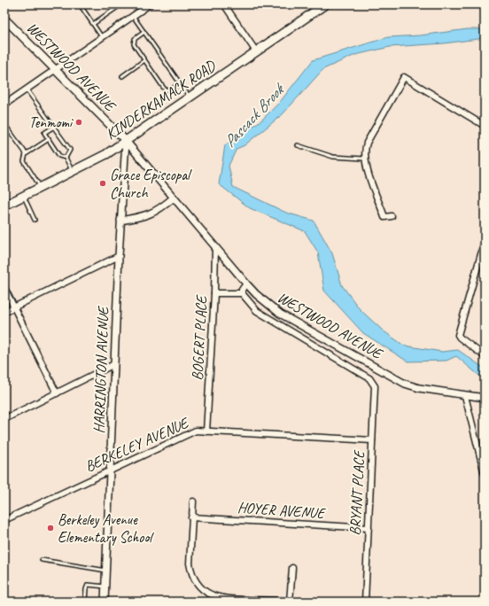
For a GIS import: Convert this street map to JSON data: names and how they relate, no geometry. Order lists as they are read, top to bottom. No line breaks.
{"streets":{"main road":["WESTWOOD AVENUE","KINDERKAMACK ROAD"],"street":["BOGERT PLACE","HARRINGTON AVENUE","BERKELEY AVENUE","BRYANT PLACE","HOYER AVENUE"]},"crossings":[["WESTWOOD AVENUE","KINDERKAMACK ROAD"],["WESTWOOD AVENUE","BOGERT PLACE"],["WESTWOOD AVENUE","HARRINGTON AVENUE"],["KINDERKAMACK ROAD","HARRINGTON AVENUE"],["BOGERT PLACE","BERKELEY AVENUE"],["HARRINGTON AVENUE","BERKELEY AVENUE"],["BERKELEY AVENUE","BRYANT PLACE"],["BRYANT PLACE","HOYER AVENUE"]],"water":["Pascack Brook"],"places":["Tenmomi","Grace Episcopal Church","Berkeley Avenue Elementary School"]}
